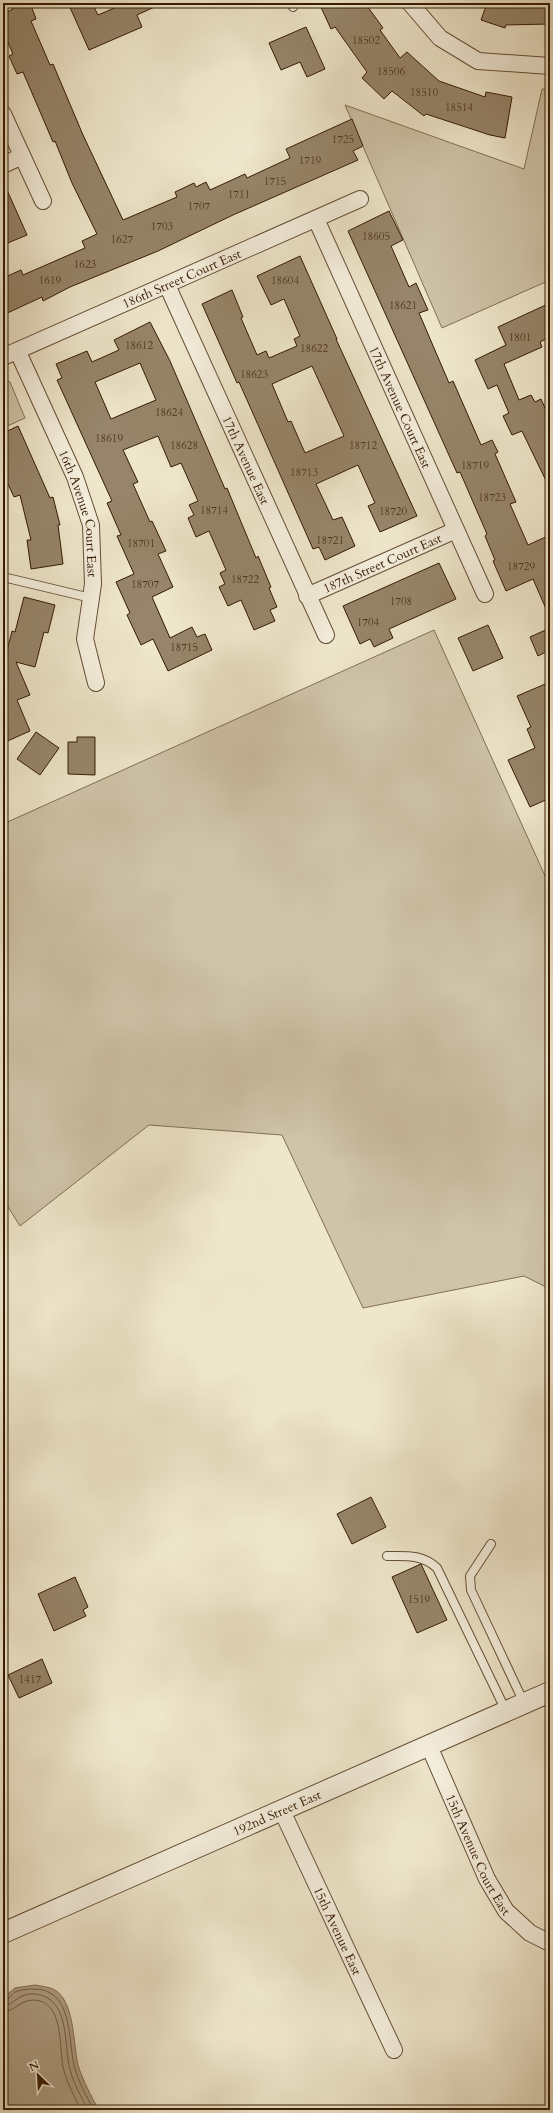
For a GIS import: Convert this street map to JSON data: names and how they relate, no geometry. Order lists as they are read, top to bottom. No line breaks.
{"streets":{"street":["186th Street Court East","17th Avenue Court East","17th Avenue East","16th Avenue Court East","187th Street Court East","192nd Street East","15th Avenue Court East","15th Avenue East"]},"crossings":[["186th Street Court East","17th Avenue Court East"],["186th Street Court East","17th Avenue East"],["186th Street Court East","16th Avenue Court East"],["17th Avenue Court East","187th Street Court East"],["17th Avenue East","187th Street Court East"],["192nd Street East","15th Avenue Court East"],["192nd Street East","15th Avenue East"]],"house_numbers":["18502","18506","18510","18514","1725","1719","1715","1711","1707","1703","18605","1627","1623","1619","18604","18621","1801","18612","18622","18623","18624","18619","18628","18712","18719","18713","18723","18714","18720","18721","18701","18729","18722","18707","1708","1704","18715","1519","1417"],"north":"top left"}
